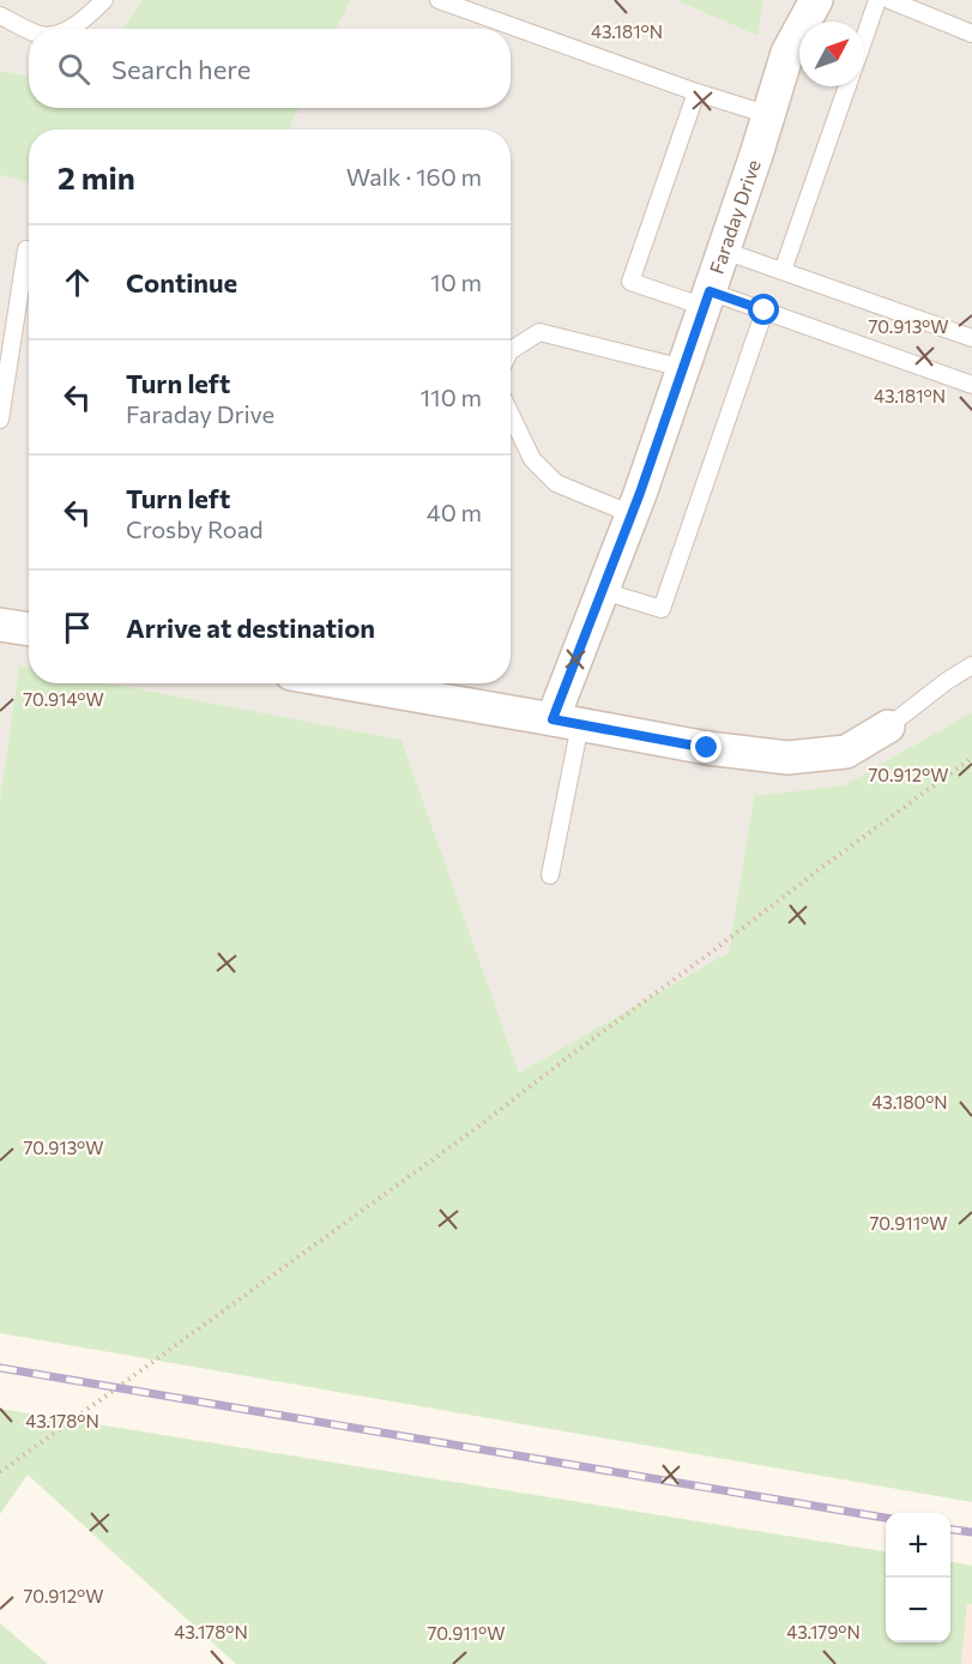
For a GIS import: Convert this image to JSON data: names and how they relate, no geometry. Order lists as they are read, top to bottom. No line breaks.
{"streets":{"street":["Faraday Drive"]},"north":"top right","page":{"search":"Search here","heading":["2 min","Walk · 160 m"],"list":[["Continue","10 m"],["Turn left","Faraday Drive","110 m"],["Turn left","Crosby Road","40 m"],"Arrive at destination"],"map_buttons":["+","−"]},"coordinates":["43.181°N","70.913°W","70.914°W","70.912°W","43.180°N","70.911°W","43.178°N","43.179°N"]}
